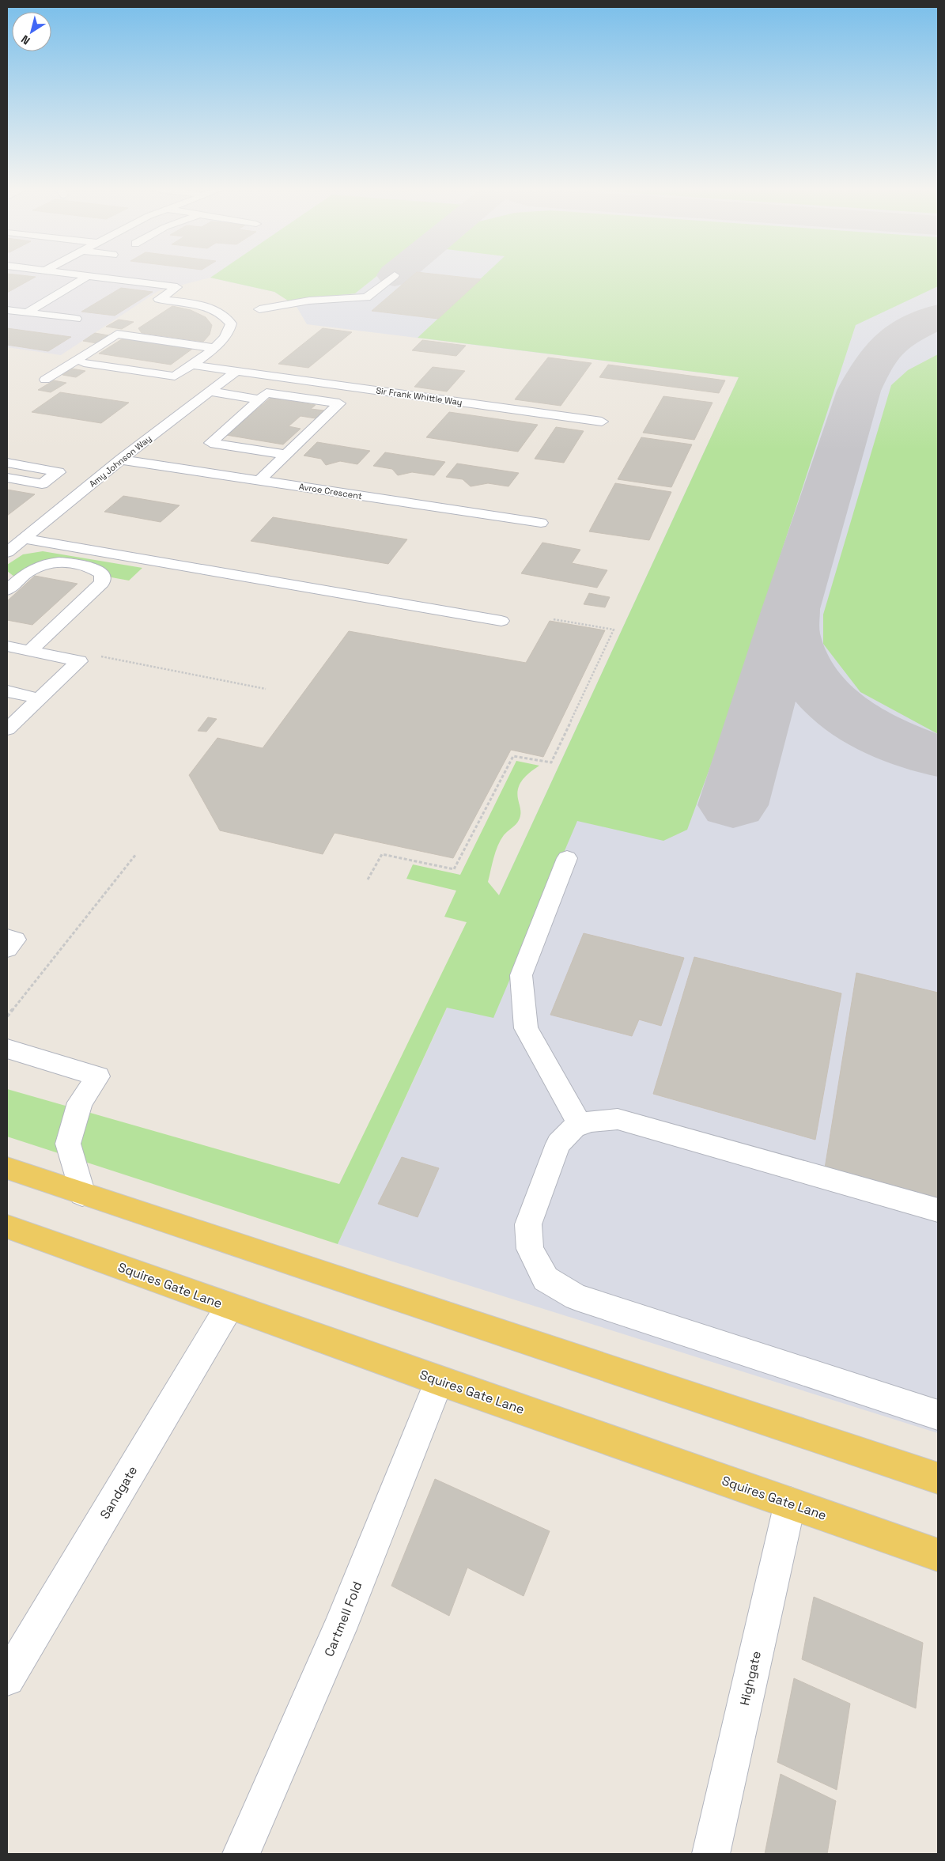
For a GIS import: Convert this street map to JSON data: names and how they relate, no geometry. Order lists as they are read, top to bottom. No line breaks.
{"streets":{"main road":["Squires Gate Lane"],"street":["Sir Frank Whittle Way","Amy Johnson Way","Avroe Crescent","Sandgate","Cartmell Fold","Highgate"]},"crossings":[["Sir Frank Whittle Way","Amy Johnson Way"],["Amy Johnson Way","Avroe Crescent"],["Squires Gate Lane","Sandgate"],["Squires Gate Lane","Cartmell Fold"],["Squires Gate Lane","Highgate"]],"north":"bottom left"}
